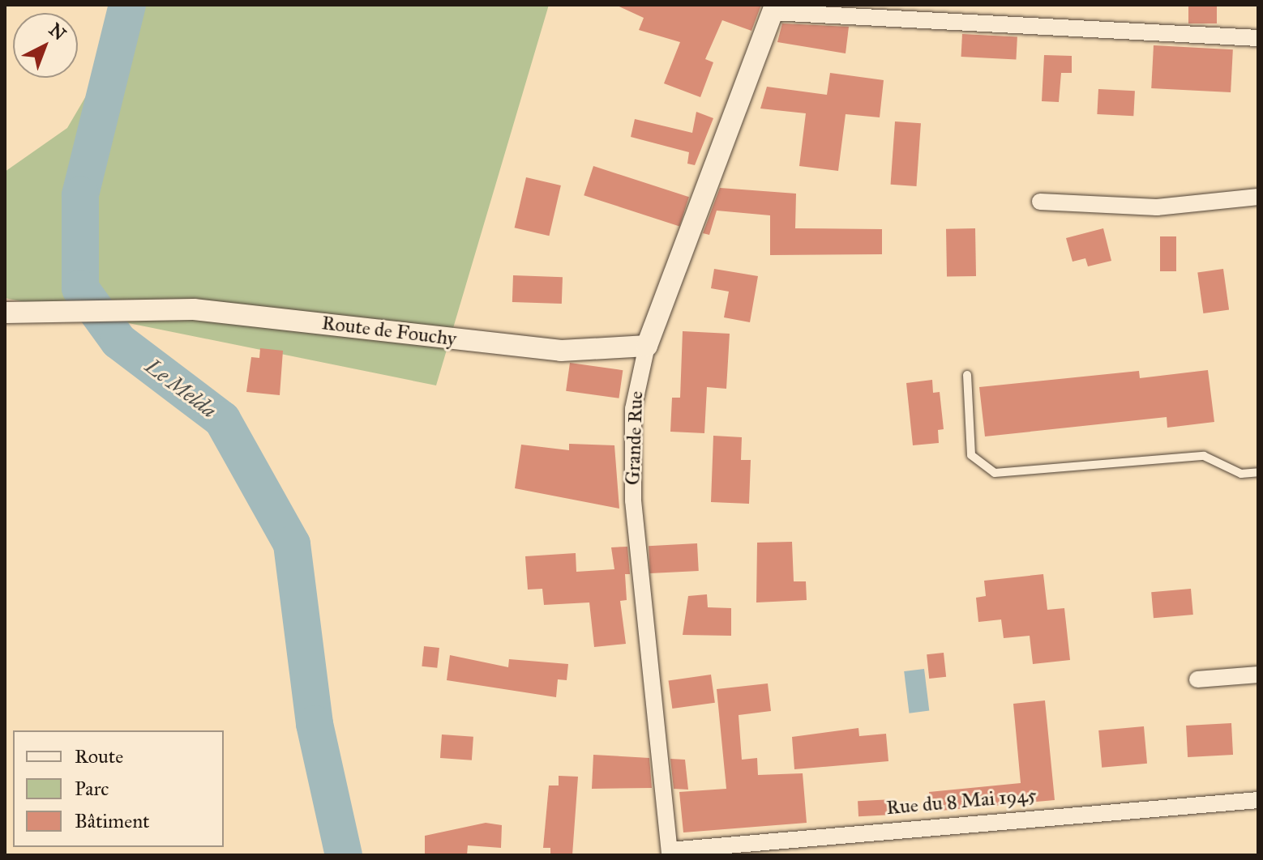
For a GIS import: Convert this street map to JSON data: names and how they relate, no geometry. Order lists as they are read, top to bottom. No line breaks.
{"streets":{"street":["Route de Fouchy","Grande Rue","Rue du 8 Mai 1945"]},"crossings":[["Route de Fouchy","Grande Rue"],["Grande Rue","Rue du 8 Mai 1945"]],"water":["Le Melda"],"legend":["Route","Parc","Bâtiment"],"north":"top right"}
